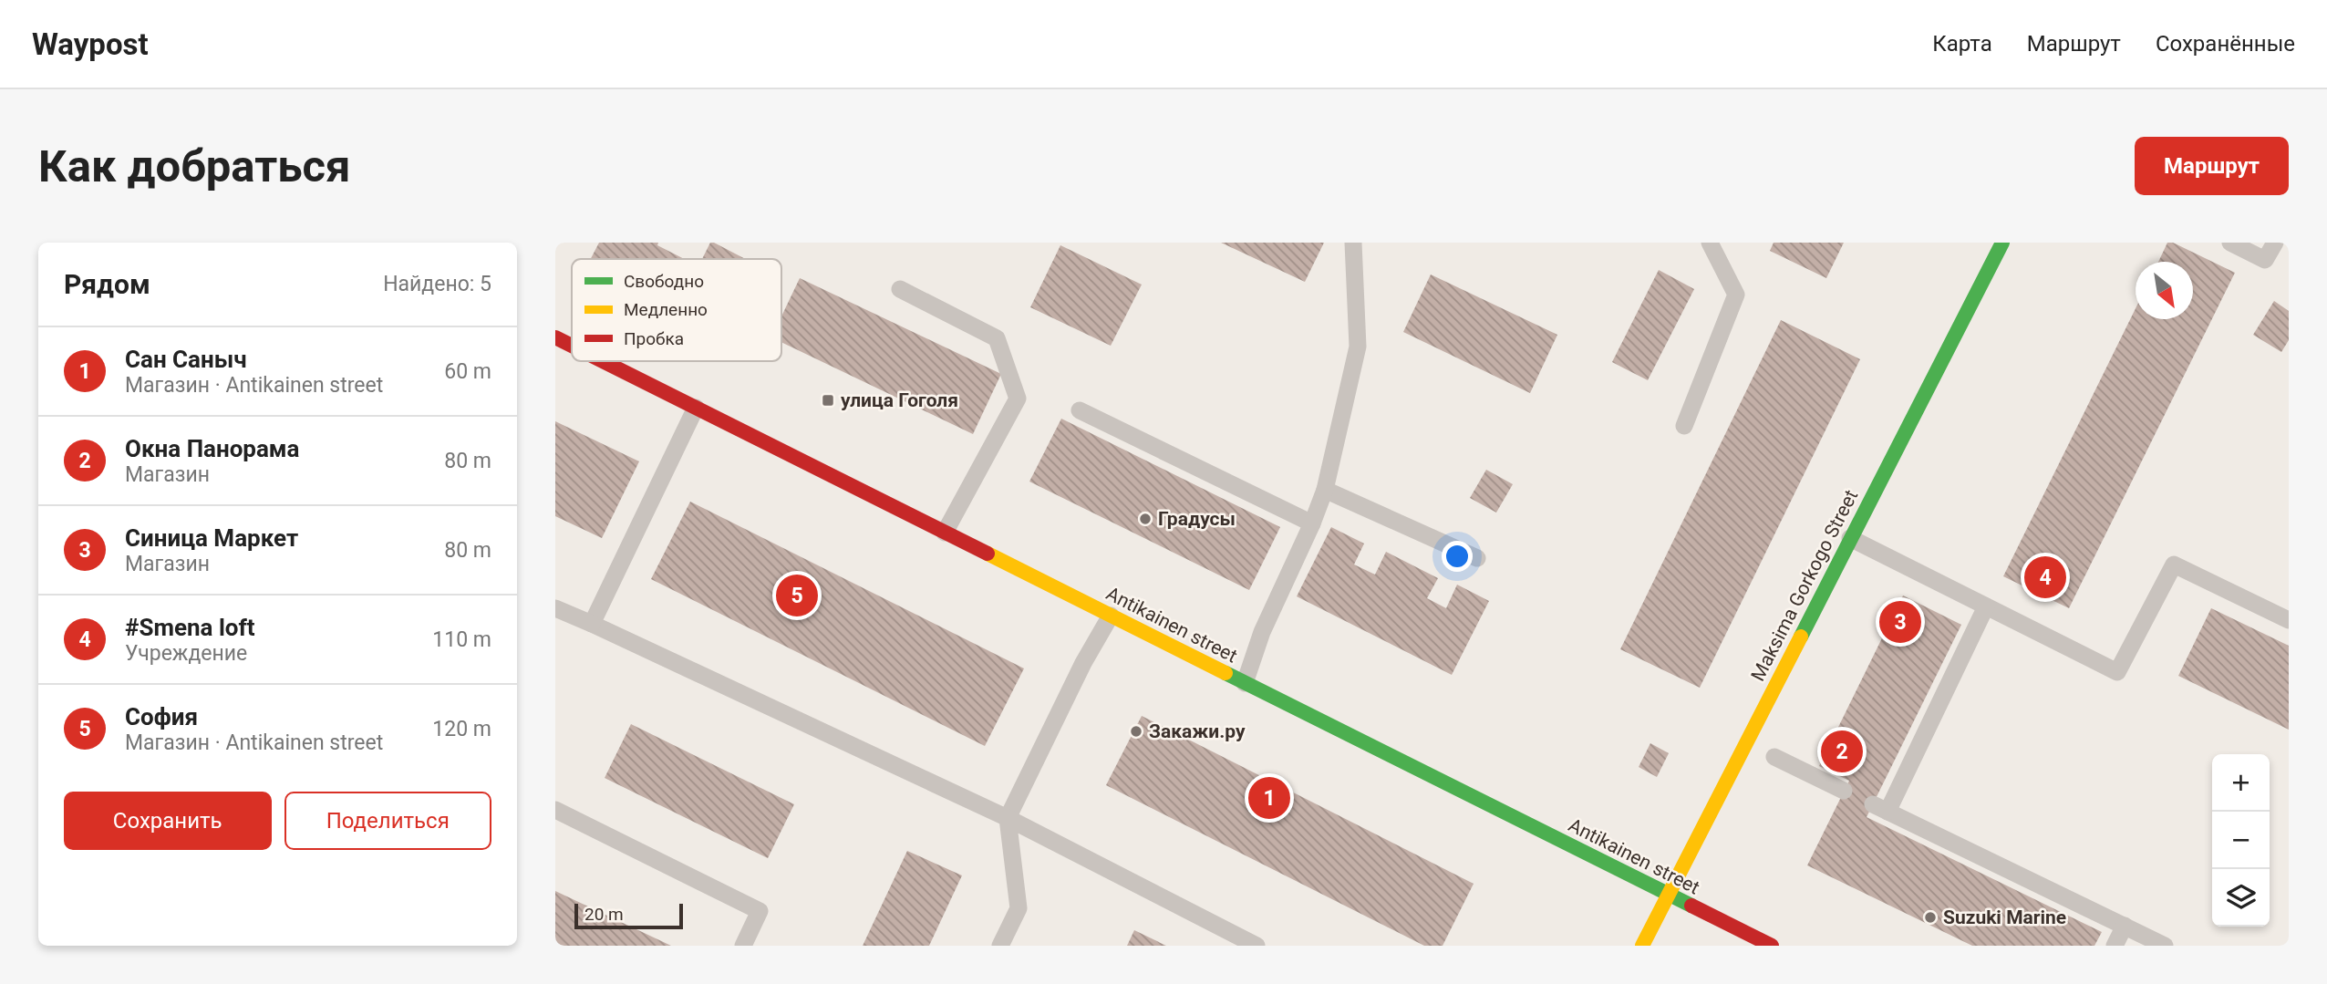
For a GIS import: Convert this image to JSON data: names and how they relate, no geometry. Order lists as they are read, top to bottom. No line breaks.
{"streets":{"main road":["Maksima Gorkogo Street","Antikainen street"]},"crossings":[["Maksima Gorkogo Street","Antikainen street"]],"places":{"transit":["улица Гоголя"],"other":["Градусы","Закажи.ру","Suzuki Marine"]},"legend":["Свободно","Медленно","Пробка"],"scale_bar":"20 m","north":"bottom right","page":{"header":"Waypost","nav":["Карта","Маршрут","Сохранённые"],"buttons":["Маршрут",["Сохранить","Поделиться"]],"title":"Как добраться","heading":["Рядом","Найдено: 5"],"list":[{"mark":"1","name":"Сан Саныч","note":"Магазин · Antikainen street","value":"60 m"},{"mark":"2","name":"Окна Панорама","note":"Магазин","value":"80 m"},{"mark":"3","name":"Синица Маркет","note":"Магазин","value":"80 m"},{"mark":"4","name":"#Smena loft","note":"Учреждение","value":"110 m"},{"mark":"5","name":"София","note":"Магазин · Antikainen street","value":"120 m"}],"pins":["4","5","3","2","1"],"map_buttons":["+","−"],"scale":"20 m"}}
